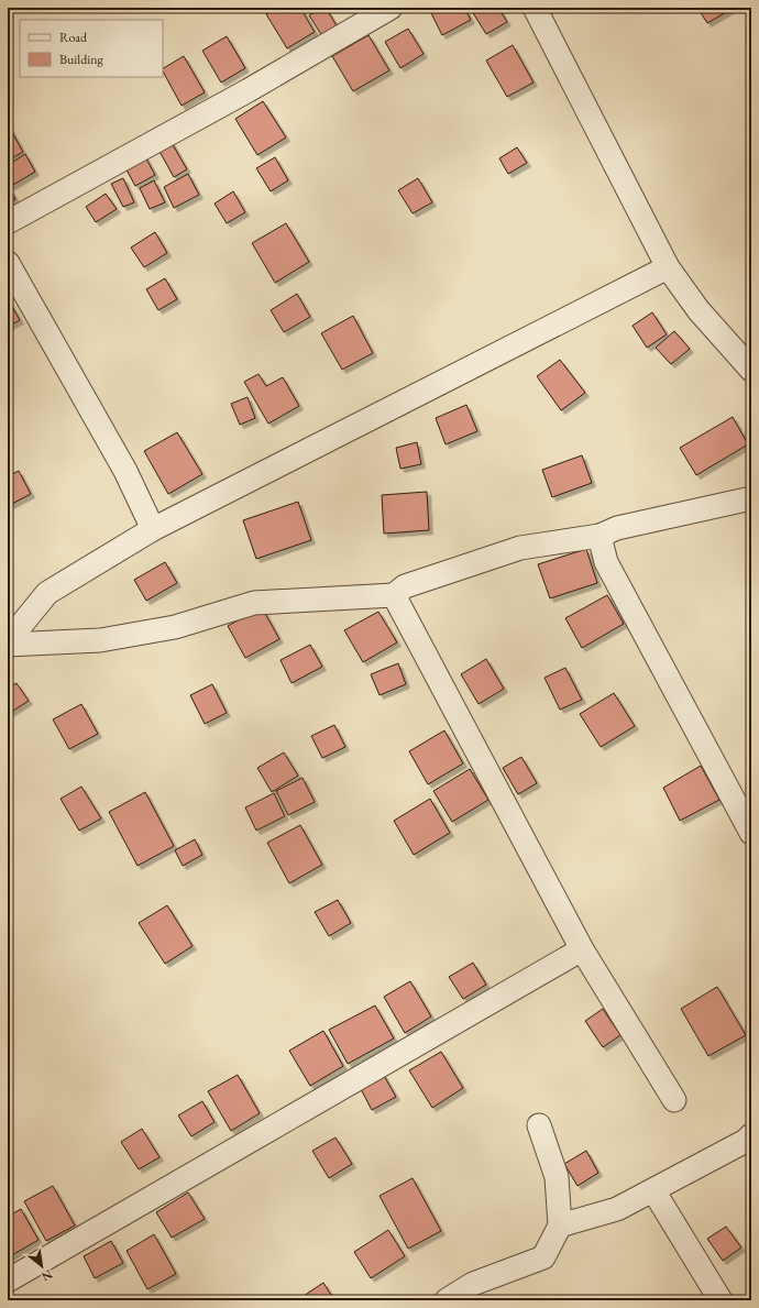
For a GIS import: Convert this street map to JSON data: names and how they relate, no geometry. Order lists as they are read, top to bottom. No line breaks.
{"legend":["Road","Building"],"north":"bottom right"}
